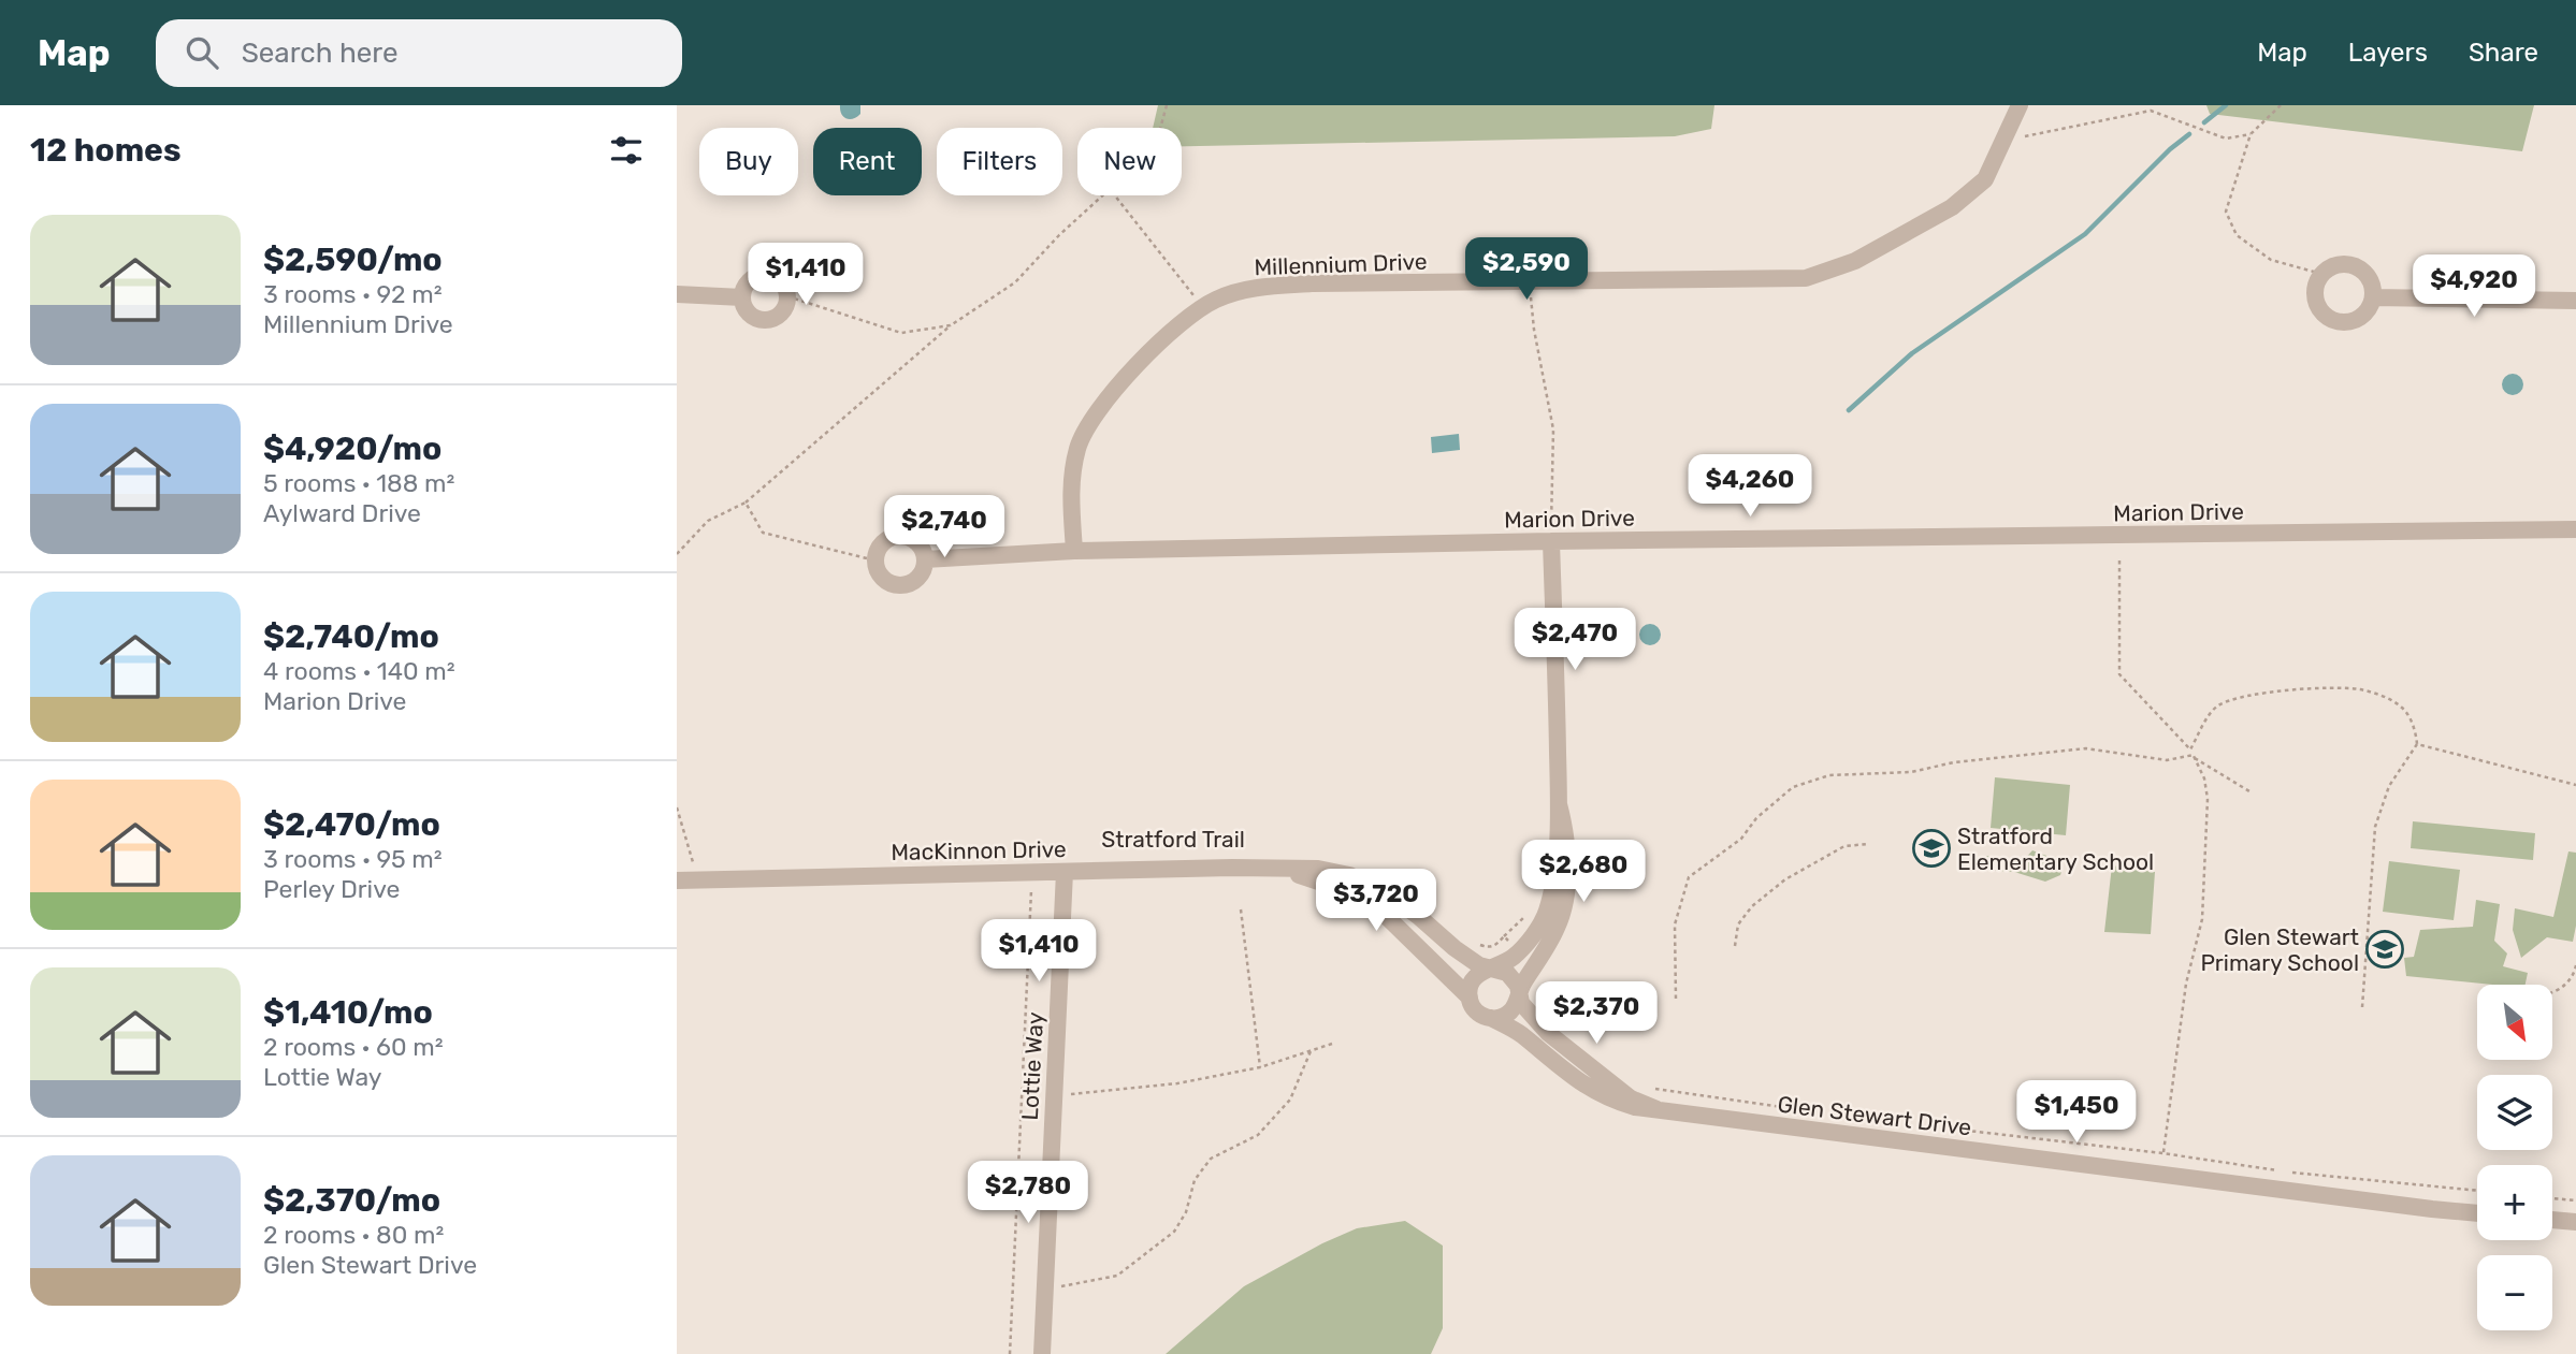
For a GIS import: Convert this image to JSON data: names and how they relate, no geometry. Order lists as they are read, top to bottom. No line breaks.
{"streets":{"street":["Millennium Drive","Marion Drive","MacKinnon Drive","Lottie Way","Glen Stewart Drive"]},"crossings":[["Millennium Drive","Marion Drive"],["MacKinnon Drive","Lottie Way"],["MacKinnon Drive","Glen Stewart Drive"]],"places":{"school or university":["Stratford Elementary School","Glen Stewart Primary School"]},"north":"bottom right","page":{"header":"Map","search":"Search here","nav":["Map","Layers","Share"],"heading":"12 homes","chip":["Buy","Rent","Filters","New"],"list":[{"name":"$2,590/mo","note":"3 rooms · 92 m² · Millennium Drive"},{"name":"$4,920/mo","note":"5 rooms · 188 m² · Aylward Drive"},{"name":"$2,740/mo","note":"4 rooms · 140 m² · Marion Drive"},{"name":"$2,470/mo","note":"3 rooms · 95 m² · Perley Drive"},{"name":"$1,410/mo","note":"2 rooms · 60 m² · Lottie Way"},{"name":"$2,370/mo","note":"2 rooms · 80 m² · Glen Stewart Drive"}],"price":["$2,590","$1,410","$4,920","$4,260","$2,740","$2,470","$2,680","$3,720","$1,410","$2,370","$1,450","$2,780"],"map_buttons":["+","−"]}}
